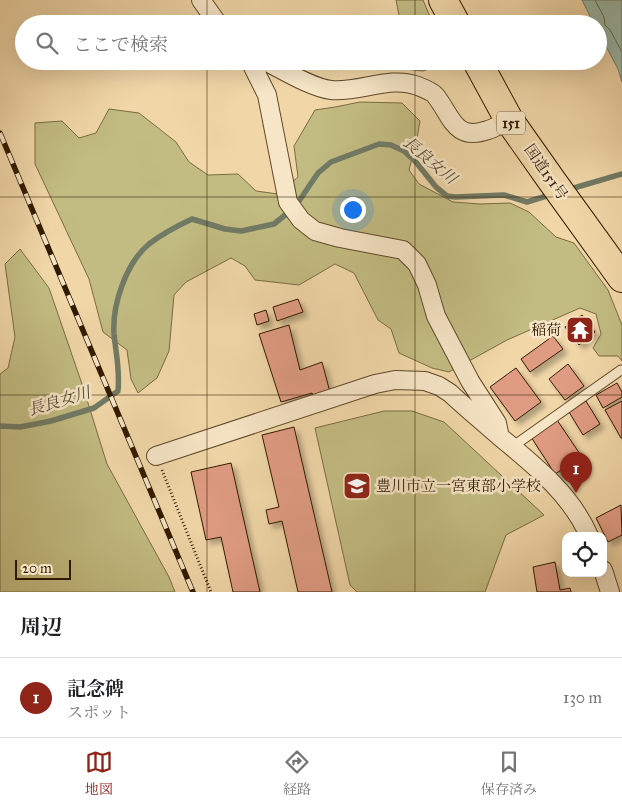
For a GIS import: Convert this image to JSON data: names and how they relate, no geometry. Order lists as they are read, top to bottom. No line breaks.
{"streets":{"highway":["151","国道151号"]},"water":["長良女川"],"places":{"temple":["稲荷"],"school or university":["豊川市立一宮東部小学校"]},"scale_bar":"20 m","page":{"search":"ここで検索","pins":"1","scale":"20 m","heading":"周辺","list":[{"mark":"1","name":"記念碑","note":"スポット","value":"130 m"}],"nav":["地図","経路","保存済み"]}}
